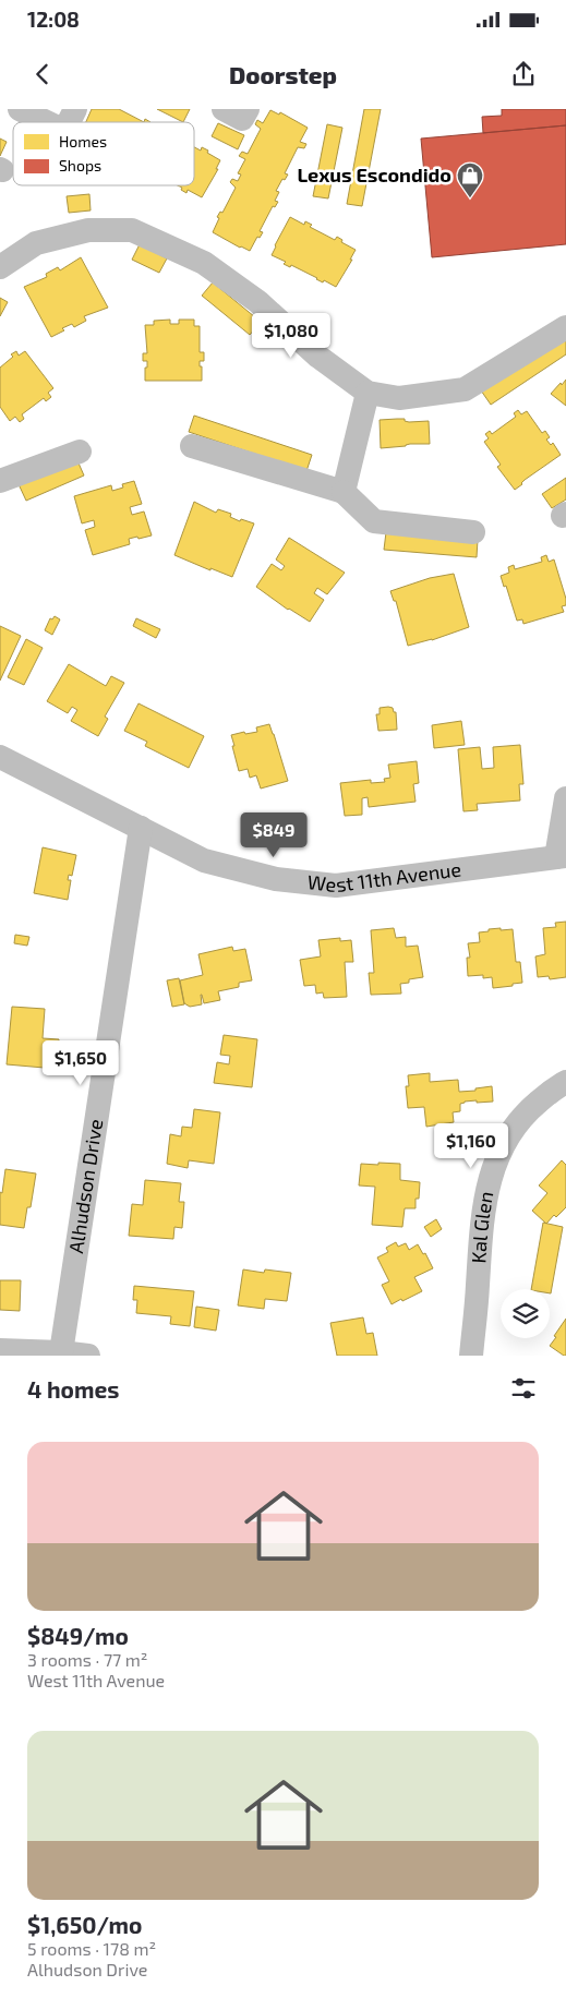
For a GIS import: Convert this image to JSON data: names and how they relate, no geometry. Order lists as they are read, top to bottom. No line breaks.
{"streets":{"street":["West 11th Avenue","Alhudson Drive","Kal Glen"]},"crossings":[["West 11th Avenue","Alhudson Drive"]],"places":{"shop":["Lexus Escondido"]},"legend":["Homes","Shops"],"page":{"status":"12:08","header":"Doorstep","price":["$1,080","$849","$1,650","$1,160"],"heading":"4 homes","list":[{"name":"$849/mo","note":"3 rooms · 77 m² · West 11th Avenue"},{"name":"$1,650/mo","note":"5 rooms · 178 m² · Alhudson Drive"}]}}
